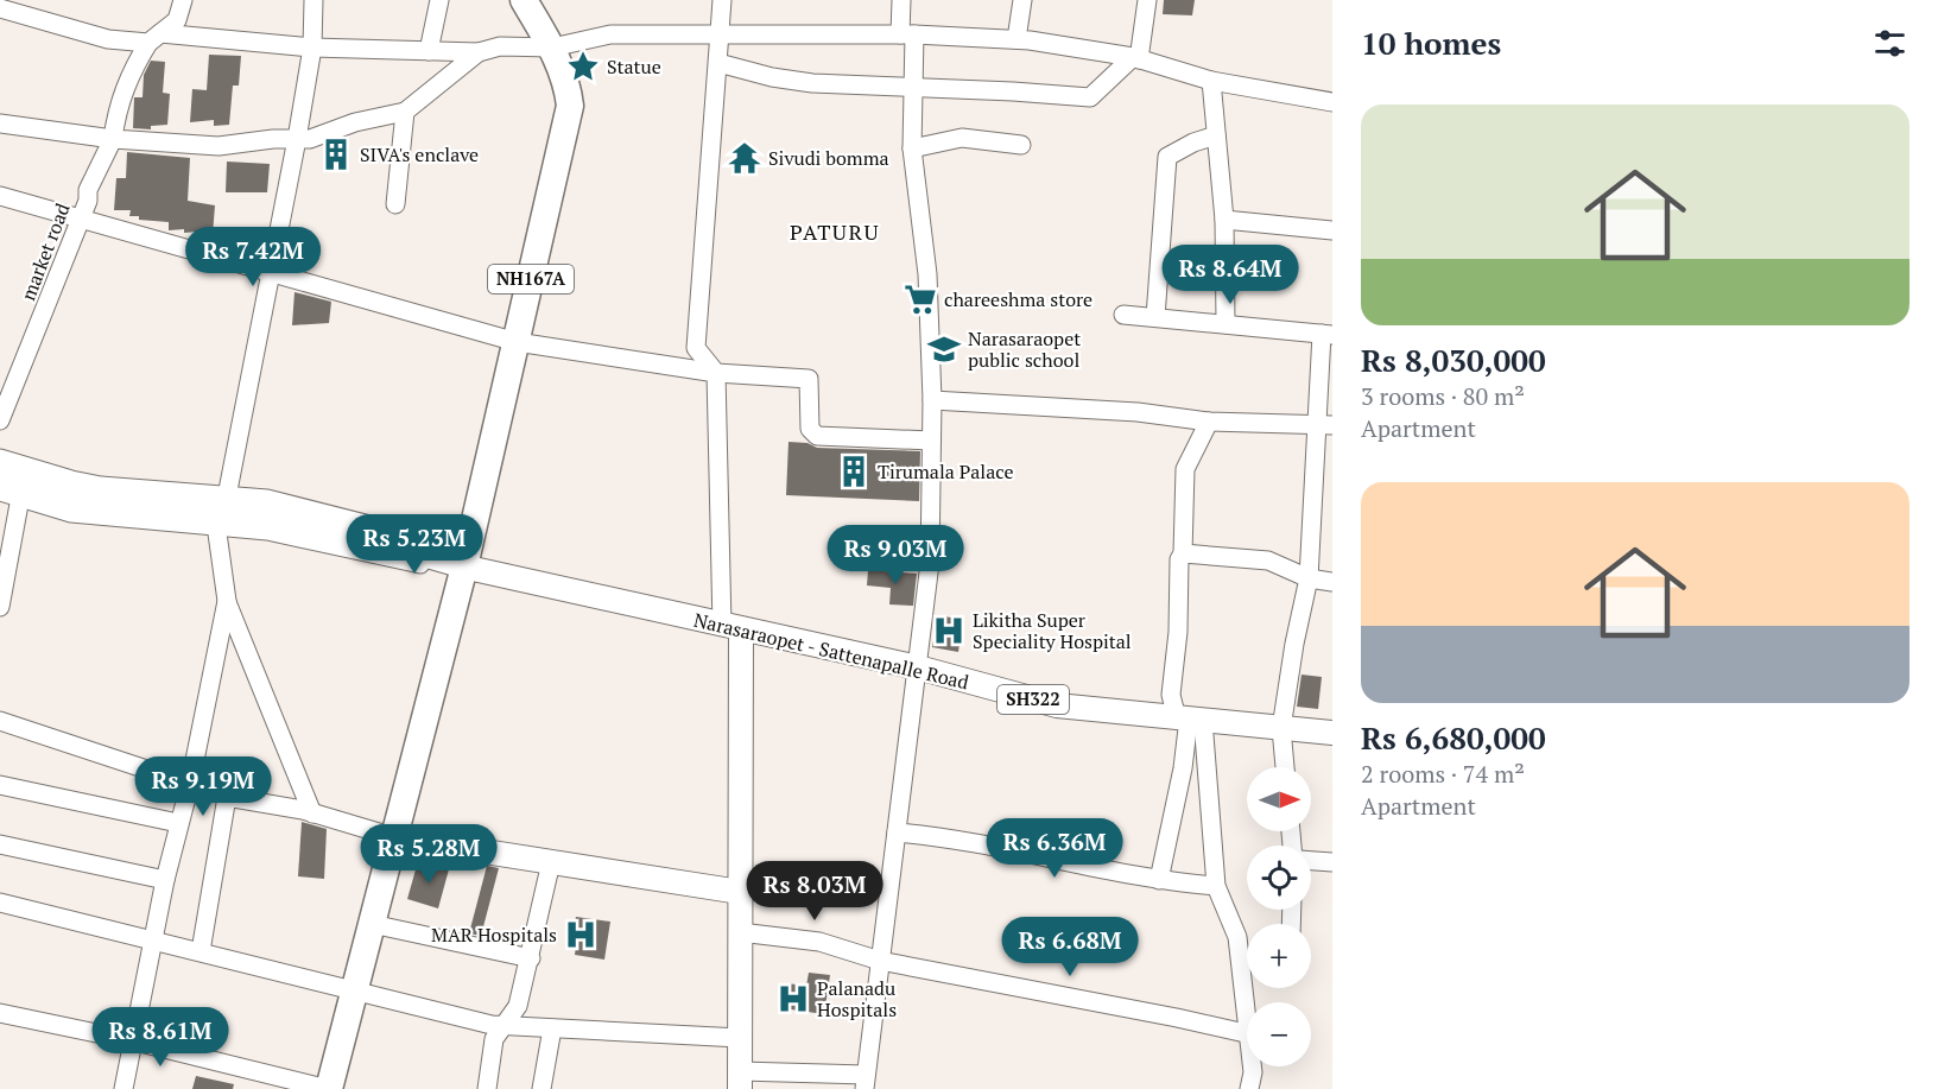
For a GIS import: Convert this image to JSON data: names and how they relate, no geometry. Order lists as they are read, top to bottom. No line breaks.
{"streets":{"highway":["NH167A"],"main road":["Narasaraopet - Sattenapalle Road","SH322"],"street":["market road"]},"crossings":[["NH167A","Narasaraopet - Sattenapalle Road"]],"districts":["PATURU"],"places":{"place":["Statue"],"building":["SIVA's enclave","Tirumala Palace"],"temple":["Sivudi bomma"],"supermarket":["chareeshma store"],"school or university":["Narasaraopet public school"],"hospital":["Likitha Super Speciality Hospital","MAR Hospitals","Palanadu Hospitals"]},"north":"right","page":{"heading":"10 homes","list":[{"name":"Rs 8,030,000","note":"3 rooms · 80 m² · Apartment"},{"name":"Rs 6,680,000","note":"2 rooms · 74 m² · Apartment"}],"price":["Rs 7.42M","Rs 8.64M","Rs 5.23M","Rs 9.03M","Rs 9.19M","Rs 6.36M","Rs 5.28M","Rs 8.03M","Rs 6.68M","Rs 8.61M"],"map_buttons":["+","−"]}}
